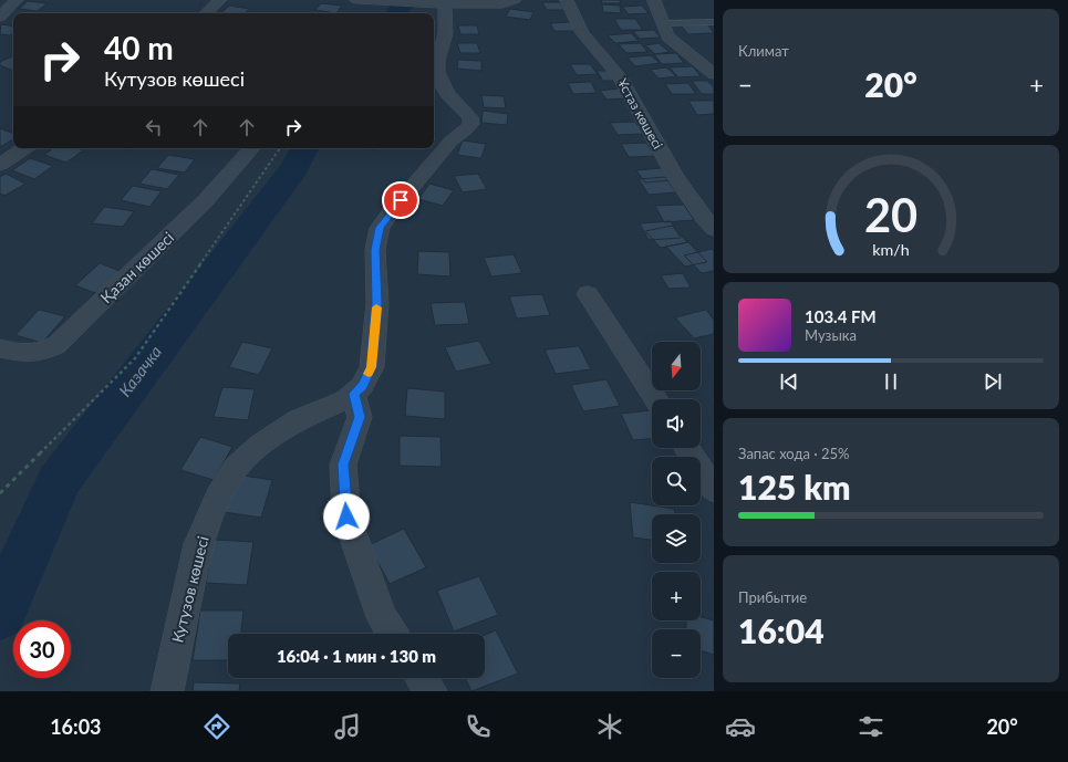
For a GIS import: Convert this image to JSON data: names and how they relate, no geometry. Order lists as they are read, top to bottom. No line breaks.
{"streets":{"street":["Ұстаз көшесі","Қазан көшесі","Кутузов көшесі"]},"water":["Казачка"],"north":"bottom","page":{"tile":["Климат",["Запас хода · 25%","125 km"],["Прибытие","16:04"]],"turn":["40 m","Кутузов көшесі"],"heat":["−","20°","+"],"song":["103.4 FM","Музыка"],"map_buttons":["+","−"],"limit":"30","trip":"16:04 · 1 мин · 130 m","tabs":["16:03","20°"],"gauge":["20","km/h"]}}
